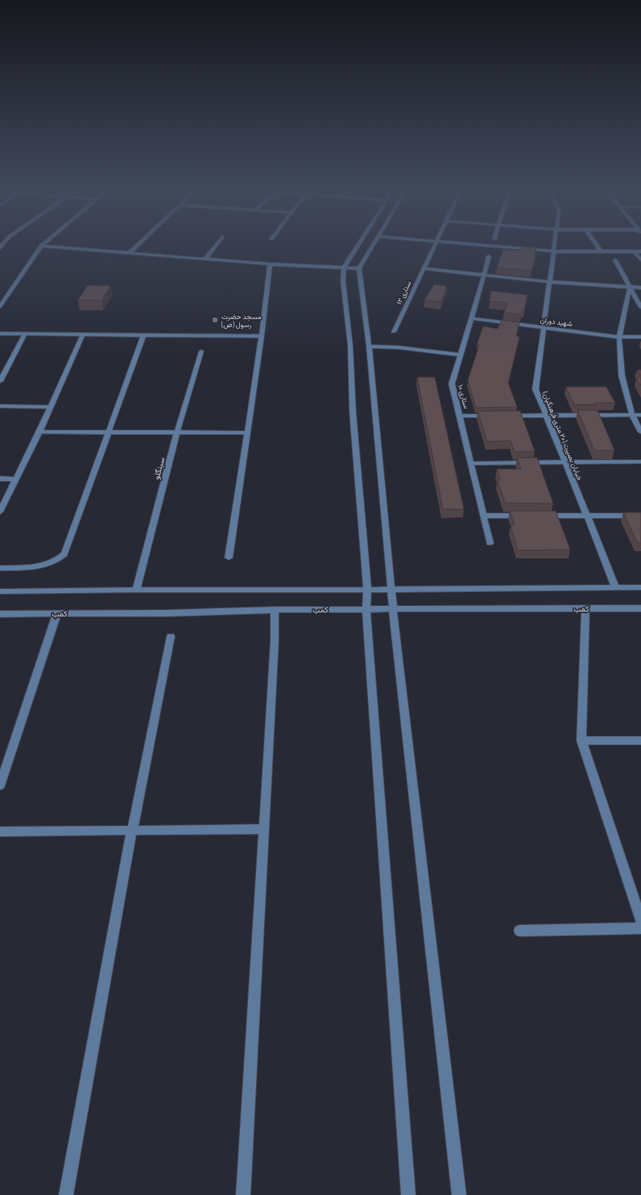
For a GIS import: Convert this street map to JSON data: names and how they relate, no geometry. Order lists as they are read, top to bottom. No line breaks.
{"streets":{"street":["ستاری ۱۲","شهید دوران","ستاری ۱۰","خیابان بصیرت (۲۰ متری فرهنگیان)","سینگلو","کمب"]},"crossings":[["شهید دوران","ستاری ۱۰"],["شهید دوران","خیابان بصیرت (۲۰ متری فرهنگیان)"]],"places":["مسجد حضرت رسول (ص)"]}
